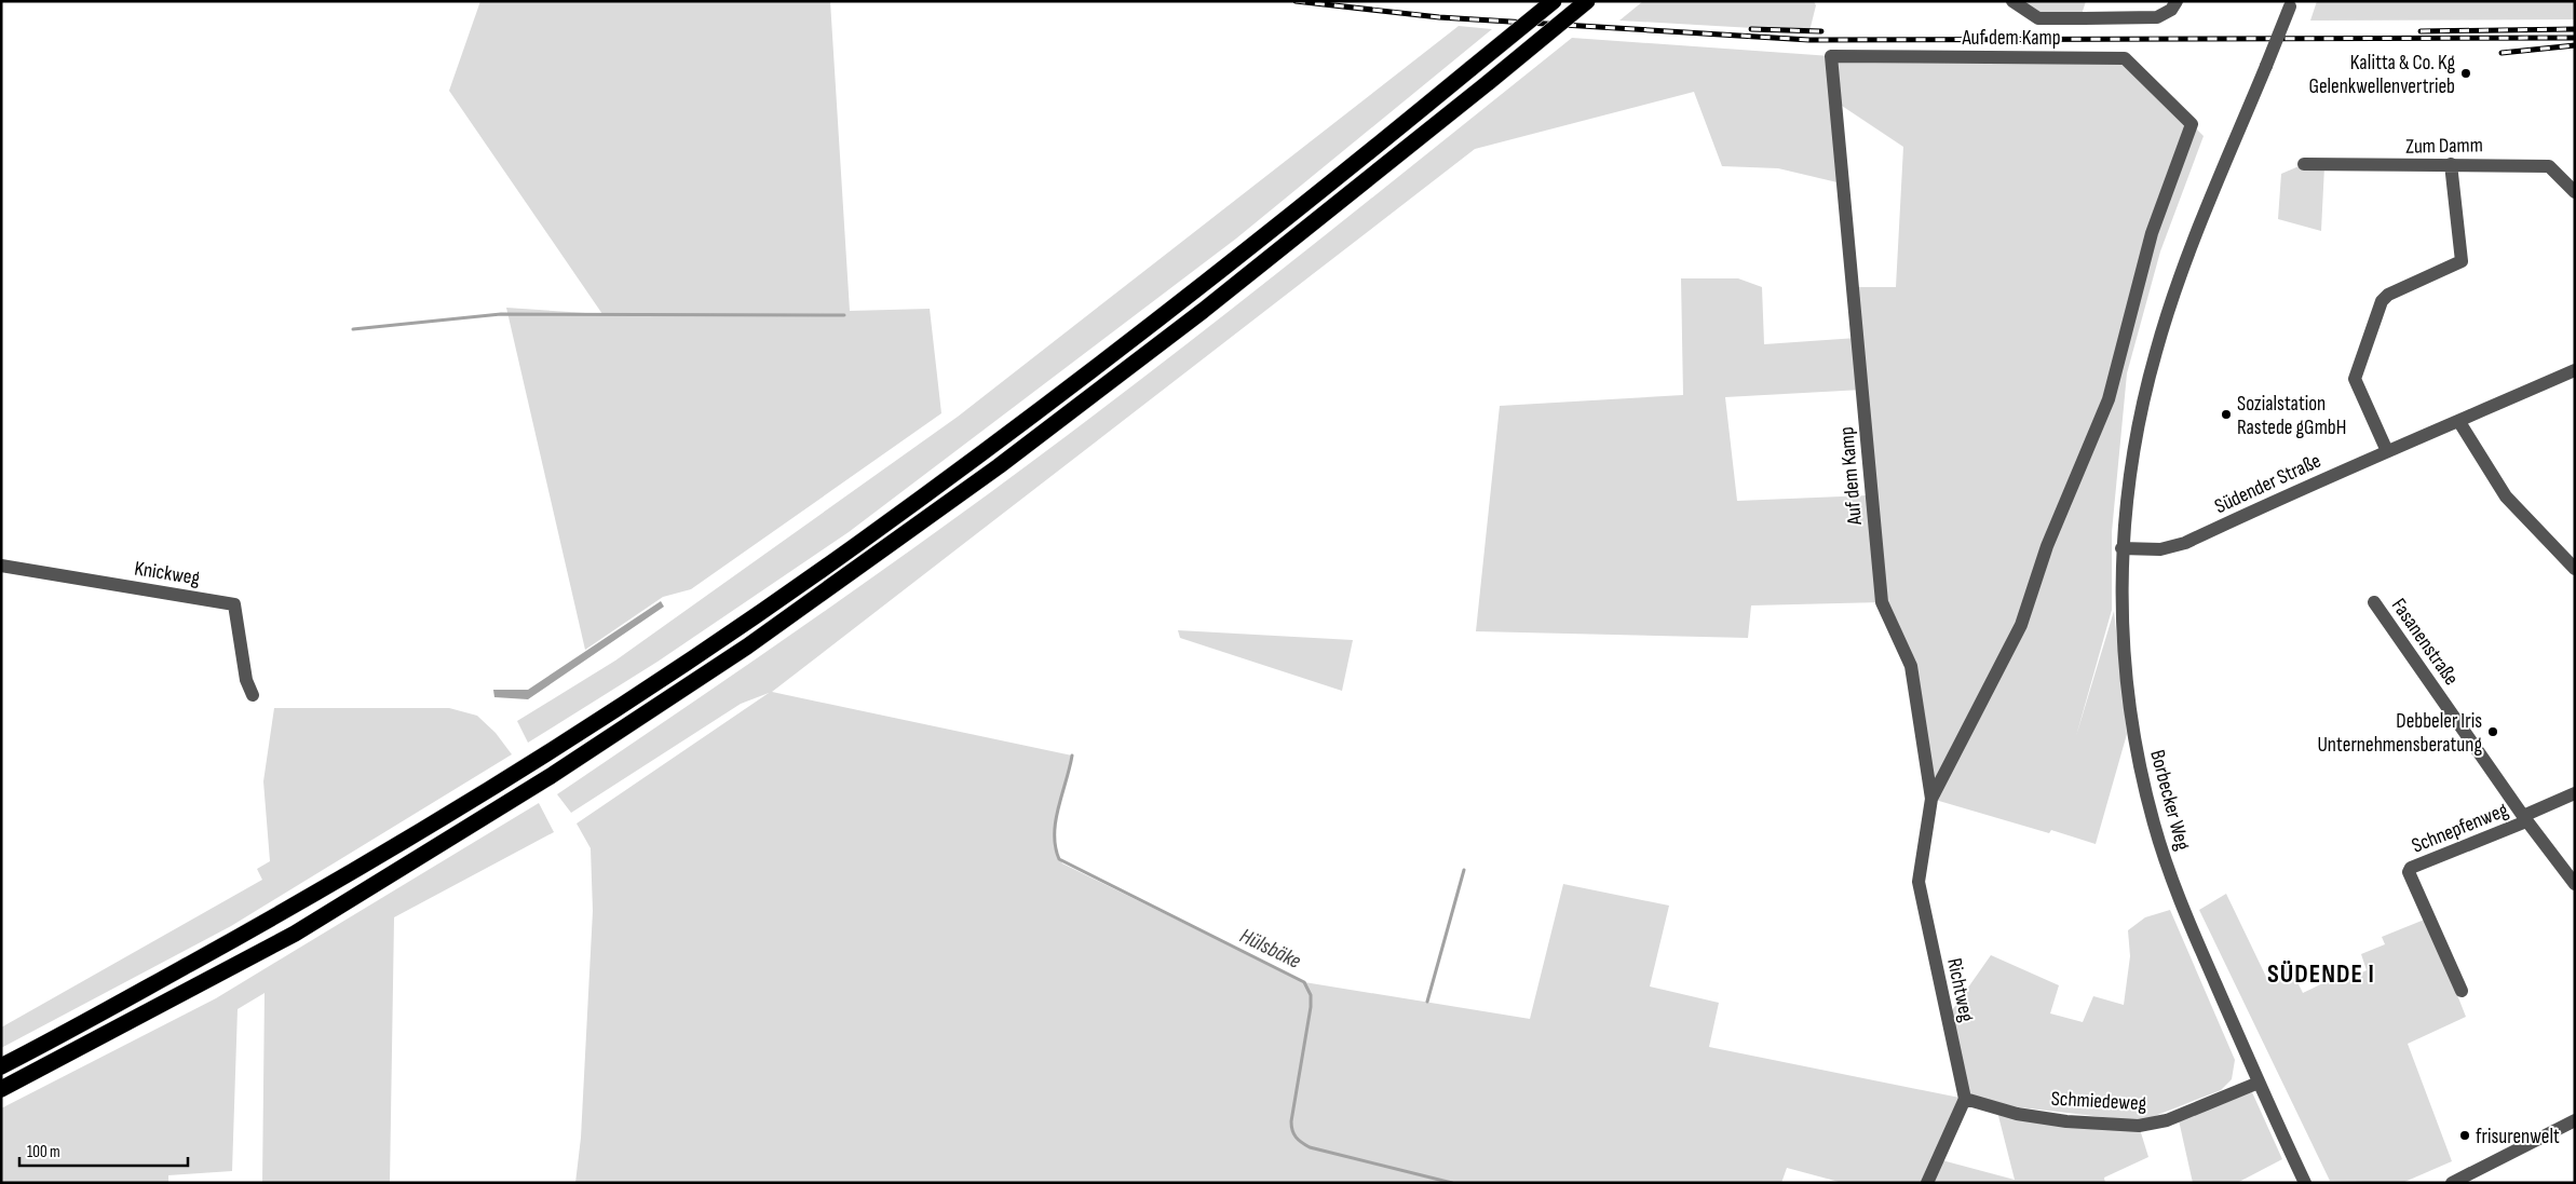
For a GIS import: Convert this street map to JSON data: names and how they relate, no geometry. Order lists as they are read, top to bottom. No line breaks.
{"streets":{"street":["Auf dem Kamp","Zum Damm","Südender Straße","Knickweg","Fasanenstraße","Borbecker Weg","Schnepfenweg","Richtweg","Schmiedeweg"]},"crossings":[["Auf dem Kamp","Richtweg"],["Südender Straße","Borbecker Weg"],["Fasanenstraße","Schnepfenweg"],["Borbecker Weg","Schmiedeweg"],["Richtweg","Schmiedeweg"]],"districts":["SÜDENDE I"],"water":["Hülsbäke"],"places":["Kalitta & Co. Kg Gelenkwellenvertrieb","Sozialstation Rastede gGmbH","Debbeler Iris Unternehmensberatung","frisurenwelt"],"scale_bar":"100 m"}
